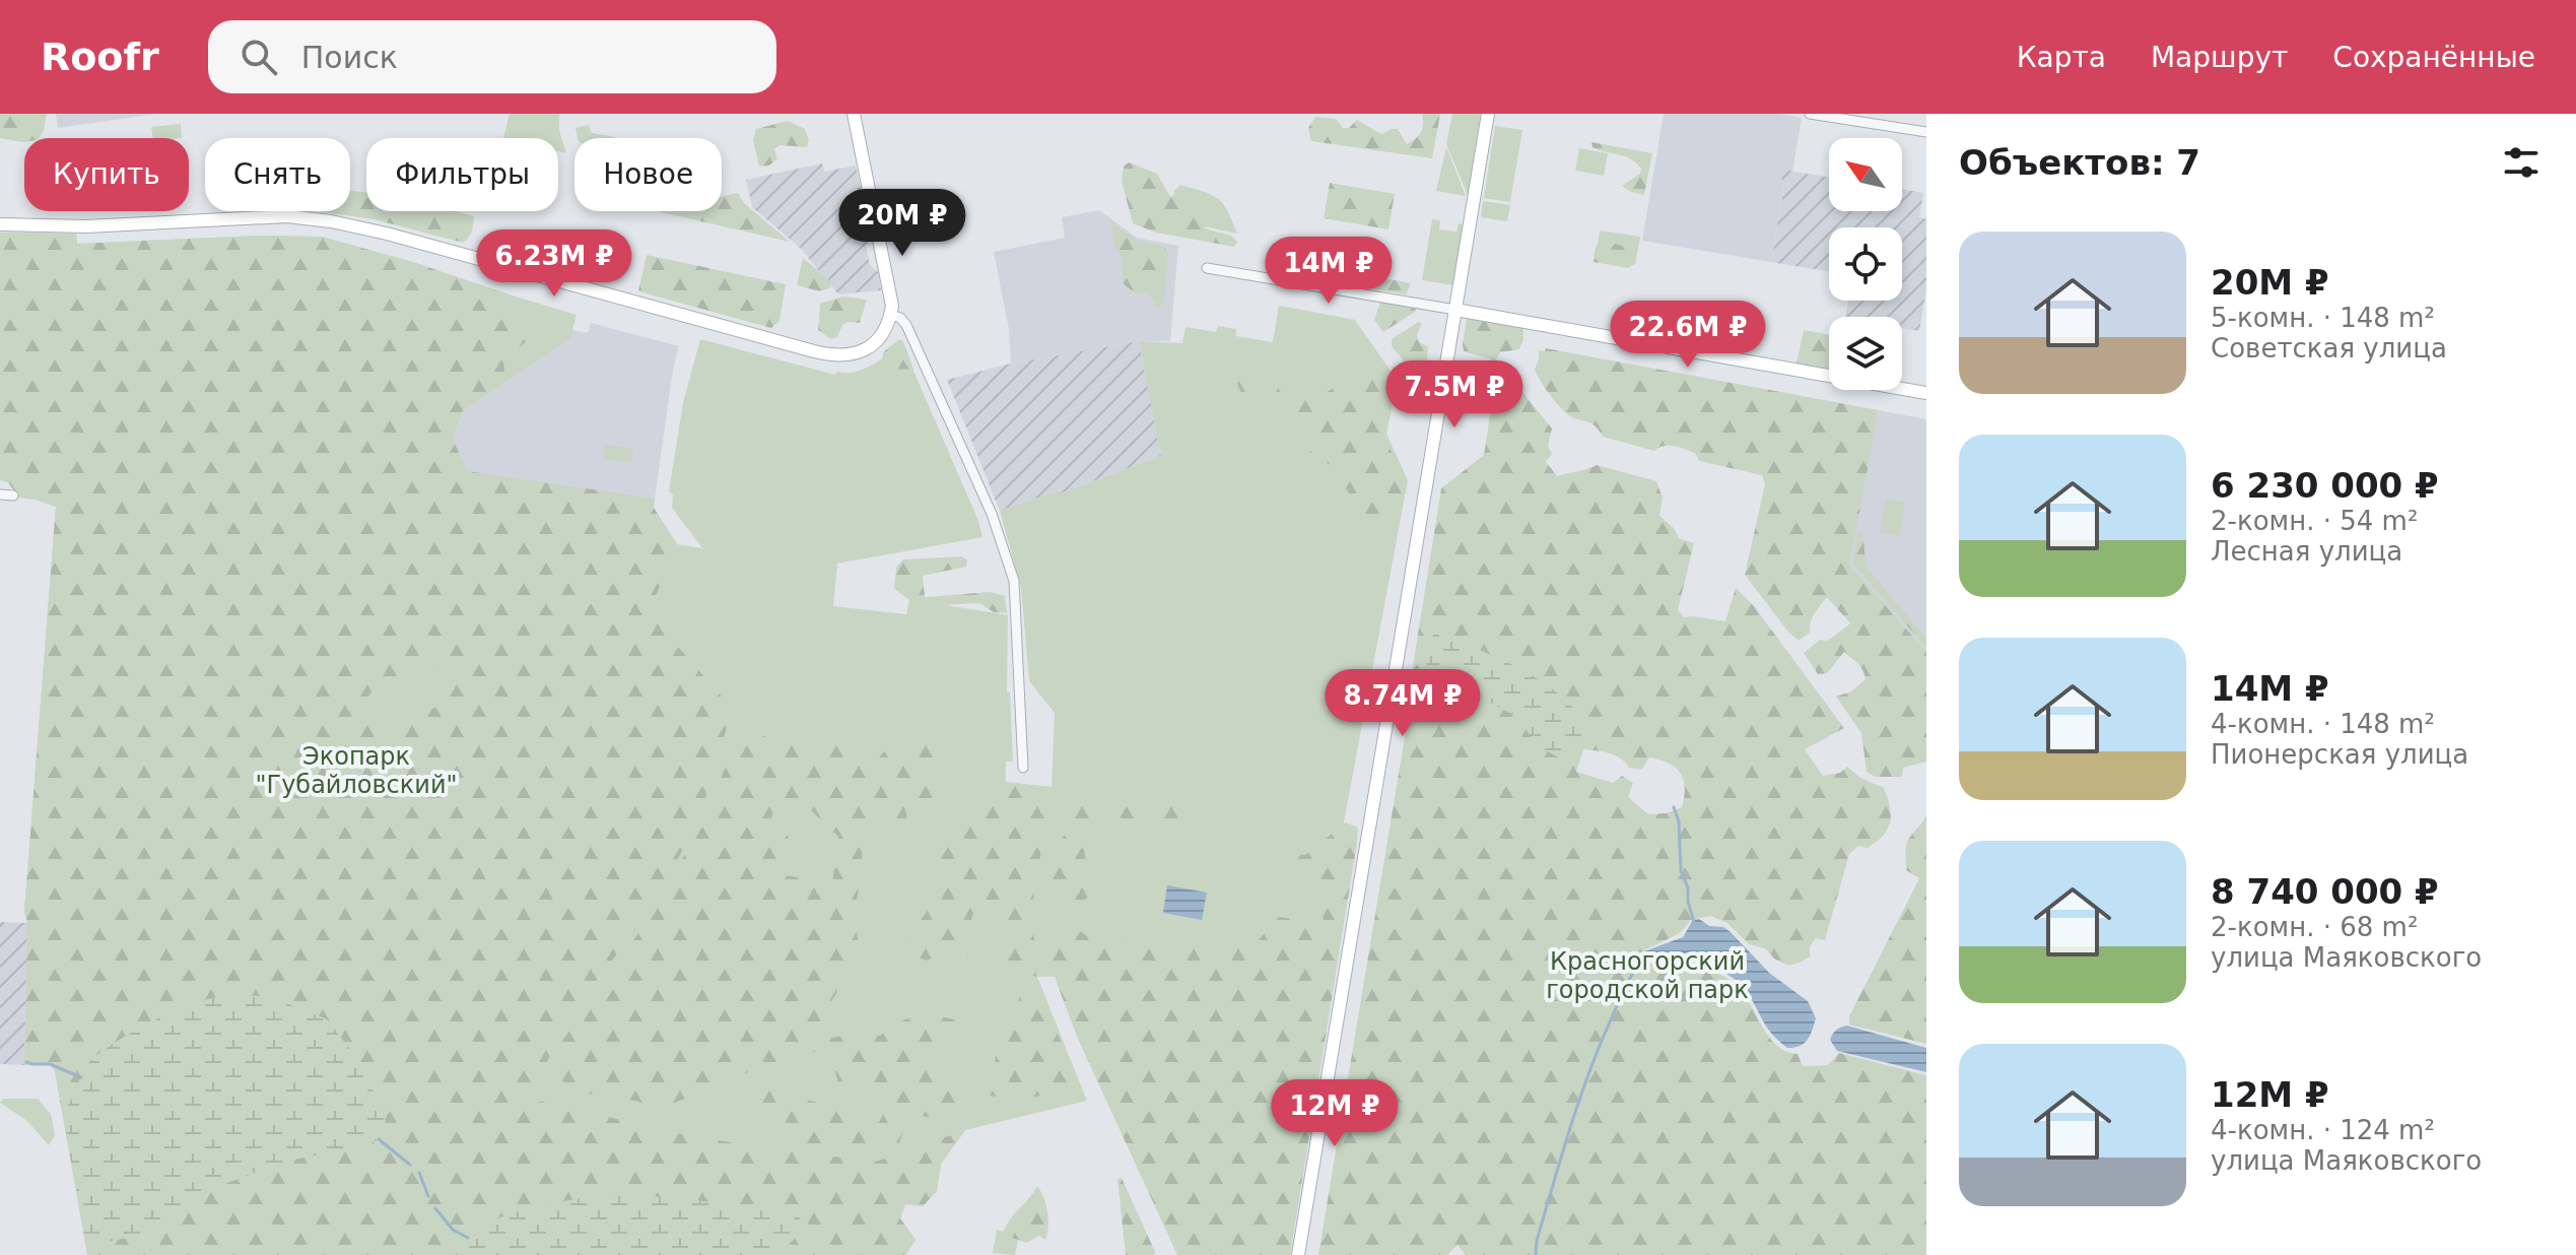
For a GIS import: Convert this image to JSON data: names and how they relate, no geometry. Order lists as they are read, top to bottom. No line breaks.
{"parks":["Экопарк \"Губайловский\"","Красногорский городской парк"],"north":"top left","page":{"header":"Roofr","search":"Поиск","nav":["Карта","Маршрут","Сохранённые"],"heading":"Объектов: 7","chip":["Купить","Снять","Фильтры","Новое"],"price":["20M ₽","6.23M ₽","14M ₽","22.6M ₽","7.5M ₽","8.74M ₽","12M ₽"],"list":[{"name":"20M ₽","note":"5-комн. · 148 m² · Советская улица"},{"name":"6 230 000 ₽","note":"2-комн. · 54 m² · Лесная улица"},{"name":"14M ₽","note":"4-комн. · 148 m² · Пионерская улица"},{"name":"8 740 000 ₽","note":"2-комн. · 68 m² · улица Маяковского"},{"name":"12M ₽","note":"4-комн. · 124 m² · улица Маяковского"}]}}
